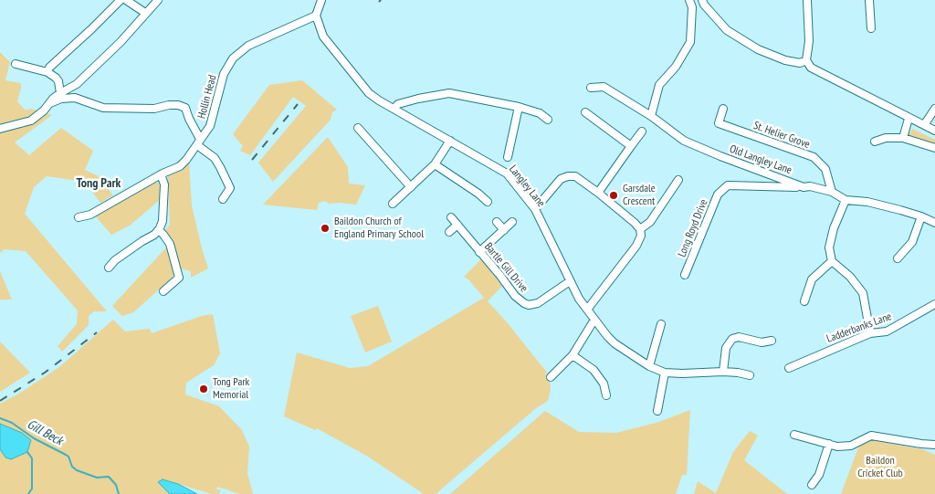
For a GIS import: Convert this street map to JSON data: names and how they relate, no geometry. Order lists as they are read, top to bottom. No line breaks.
{"streets":{"street":["Hollin Head","St. Helier Grove","Old Langley Lane","Langley Lane","Long Royd Drive","Bartle Gill Drive","Ladderbanks Lane"]},"crossings":[["Hollin Head","Langley Lane"],["St. Helier Grove","Old Langley Lane"],["Old Langley Lane","Long Royd Drive"],["Langley Lane","Bartle Gill Drive"]],"districts":["Tong Park"],"water":["Gill Beck"],"parks":["Baildon Cricket Club"],"places":["Garsdale Crescent","Baildon Church of England Primary School","Tong Park Memorial"]}
